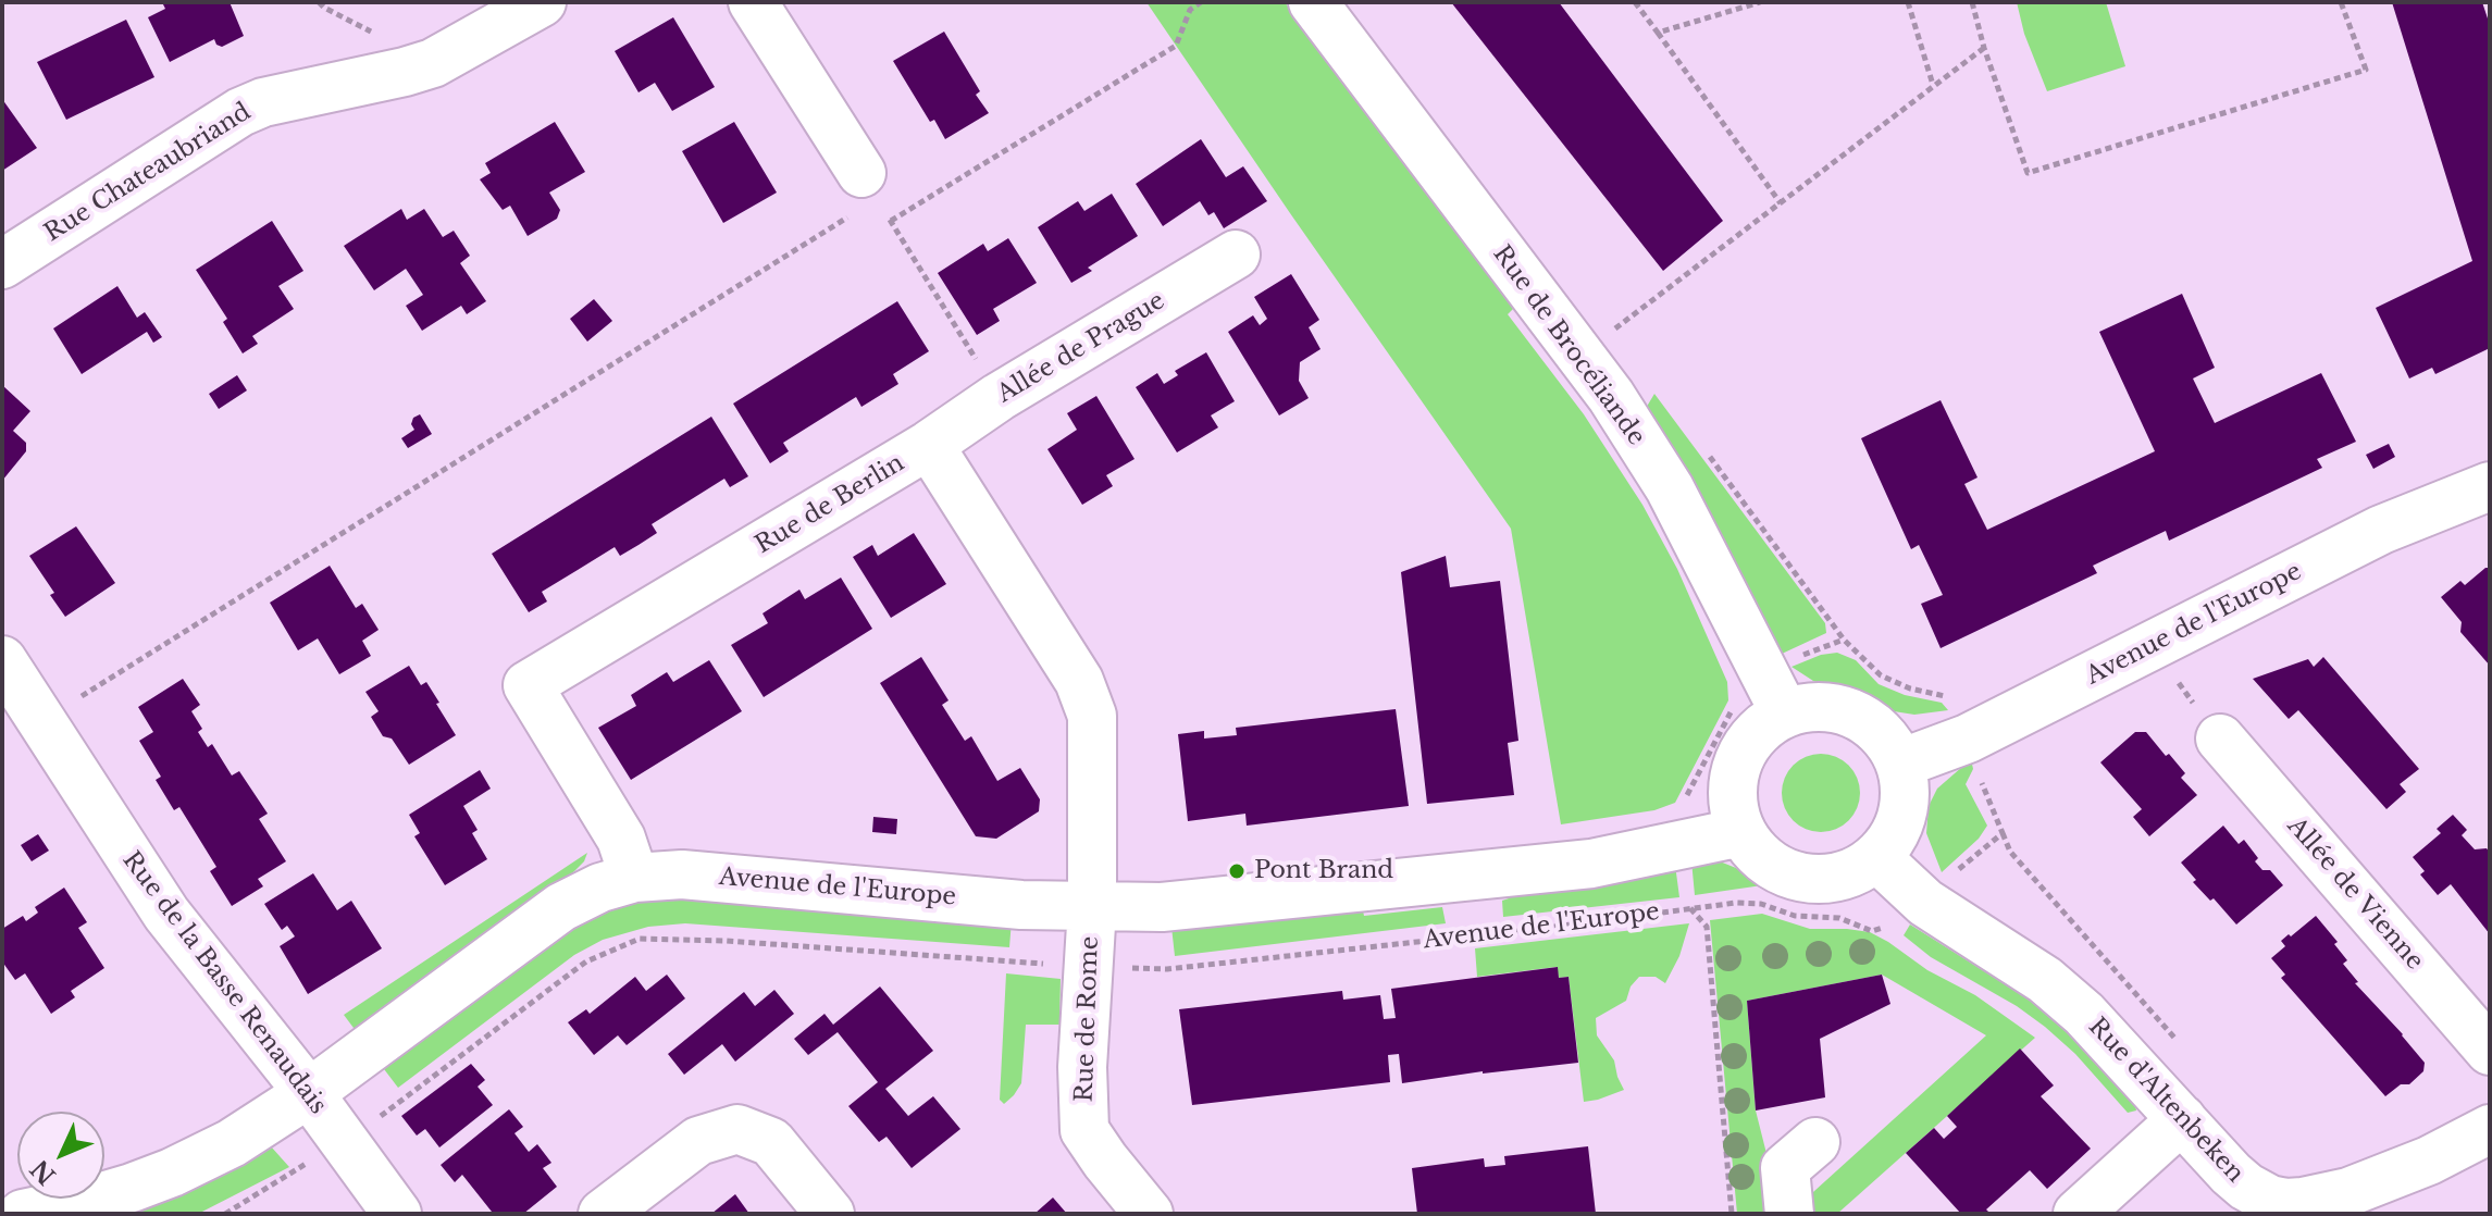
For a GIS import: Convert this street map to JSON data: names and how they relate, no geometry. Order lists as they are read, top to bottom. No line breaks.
{"streets":{"street":["Rue Chateaubriand","Rue de Brocéliande","Allée de Prague","Rue de Berlin","Avenue de l'Europe","Allée de Vienne","Rue de la Basse Renaudais","Rue de Rome","Rue d'Altenbeken"]},"crossings":[["Rue de Brocéliande","Avenue de l'Europe"],["Rue de Brocéliande","Rue d'Altenbeken"],["Allée de Prague","Rue de Berlin"],["Rue de Berlin","Avenue de l'Europe"],["Rue de Berlin","Rue de Rome"],["Avenue de l'Europe","Rue de la Basse Renaudais"],["Avenue de l'Europe","Rue de Rome"],["Avenue de l'Europe","Rue d'Altenbeken"]],"places":["Pont Brand"],"north":"bottom left"}
